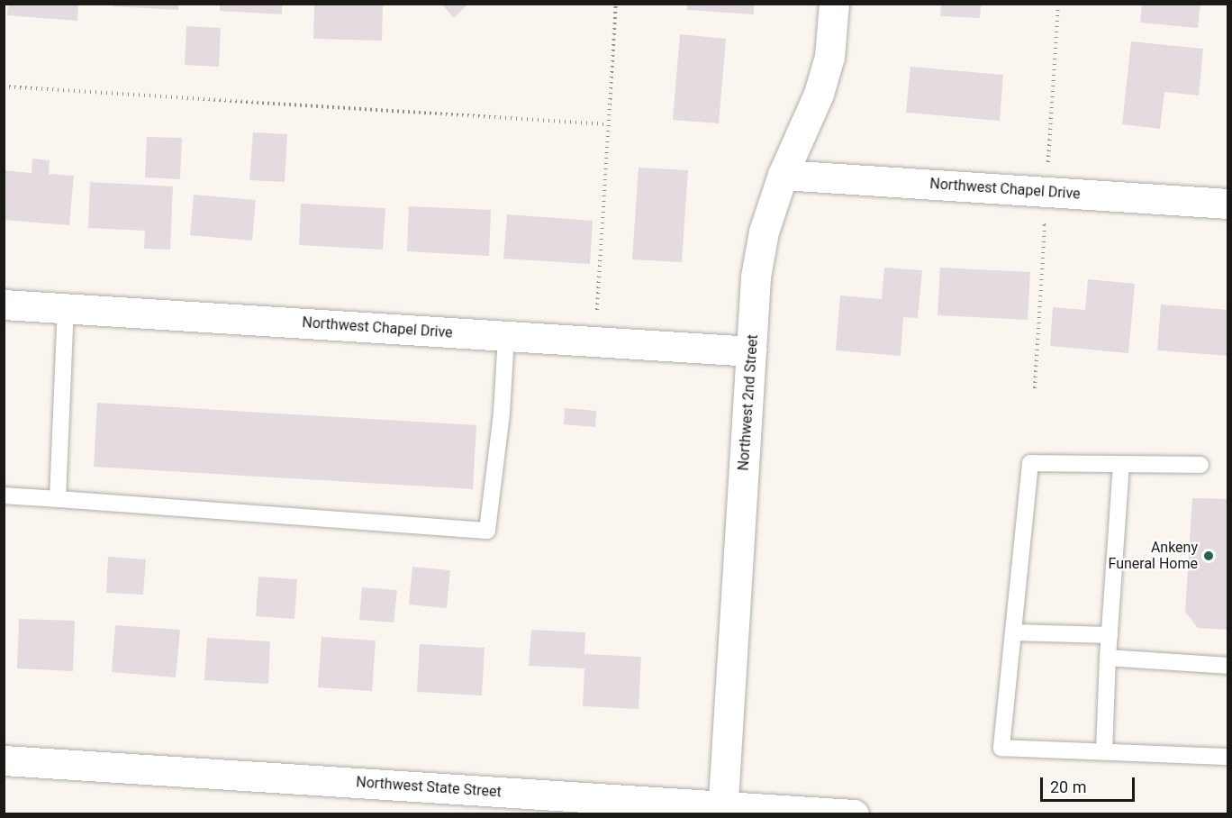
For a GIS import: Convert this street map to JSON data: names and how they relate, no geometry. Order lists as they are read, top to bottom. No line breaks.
{"streets":{"street":["Northwest Chapel Drive","Northwest 2nd Street","Northwest State Street"]},"crossings":[["Northwest Chapel Drive","Northwest 2nd Street"],["Northwest 2nd Street","Northwest State Street"]],"places":["Ankeny Funeral Home"],"scale_bar":"20 m"}
